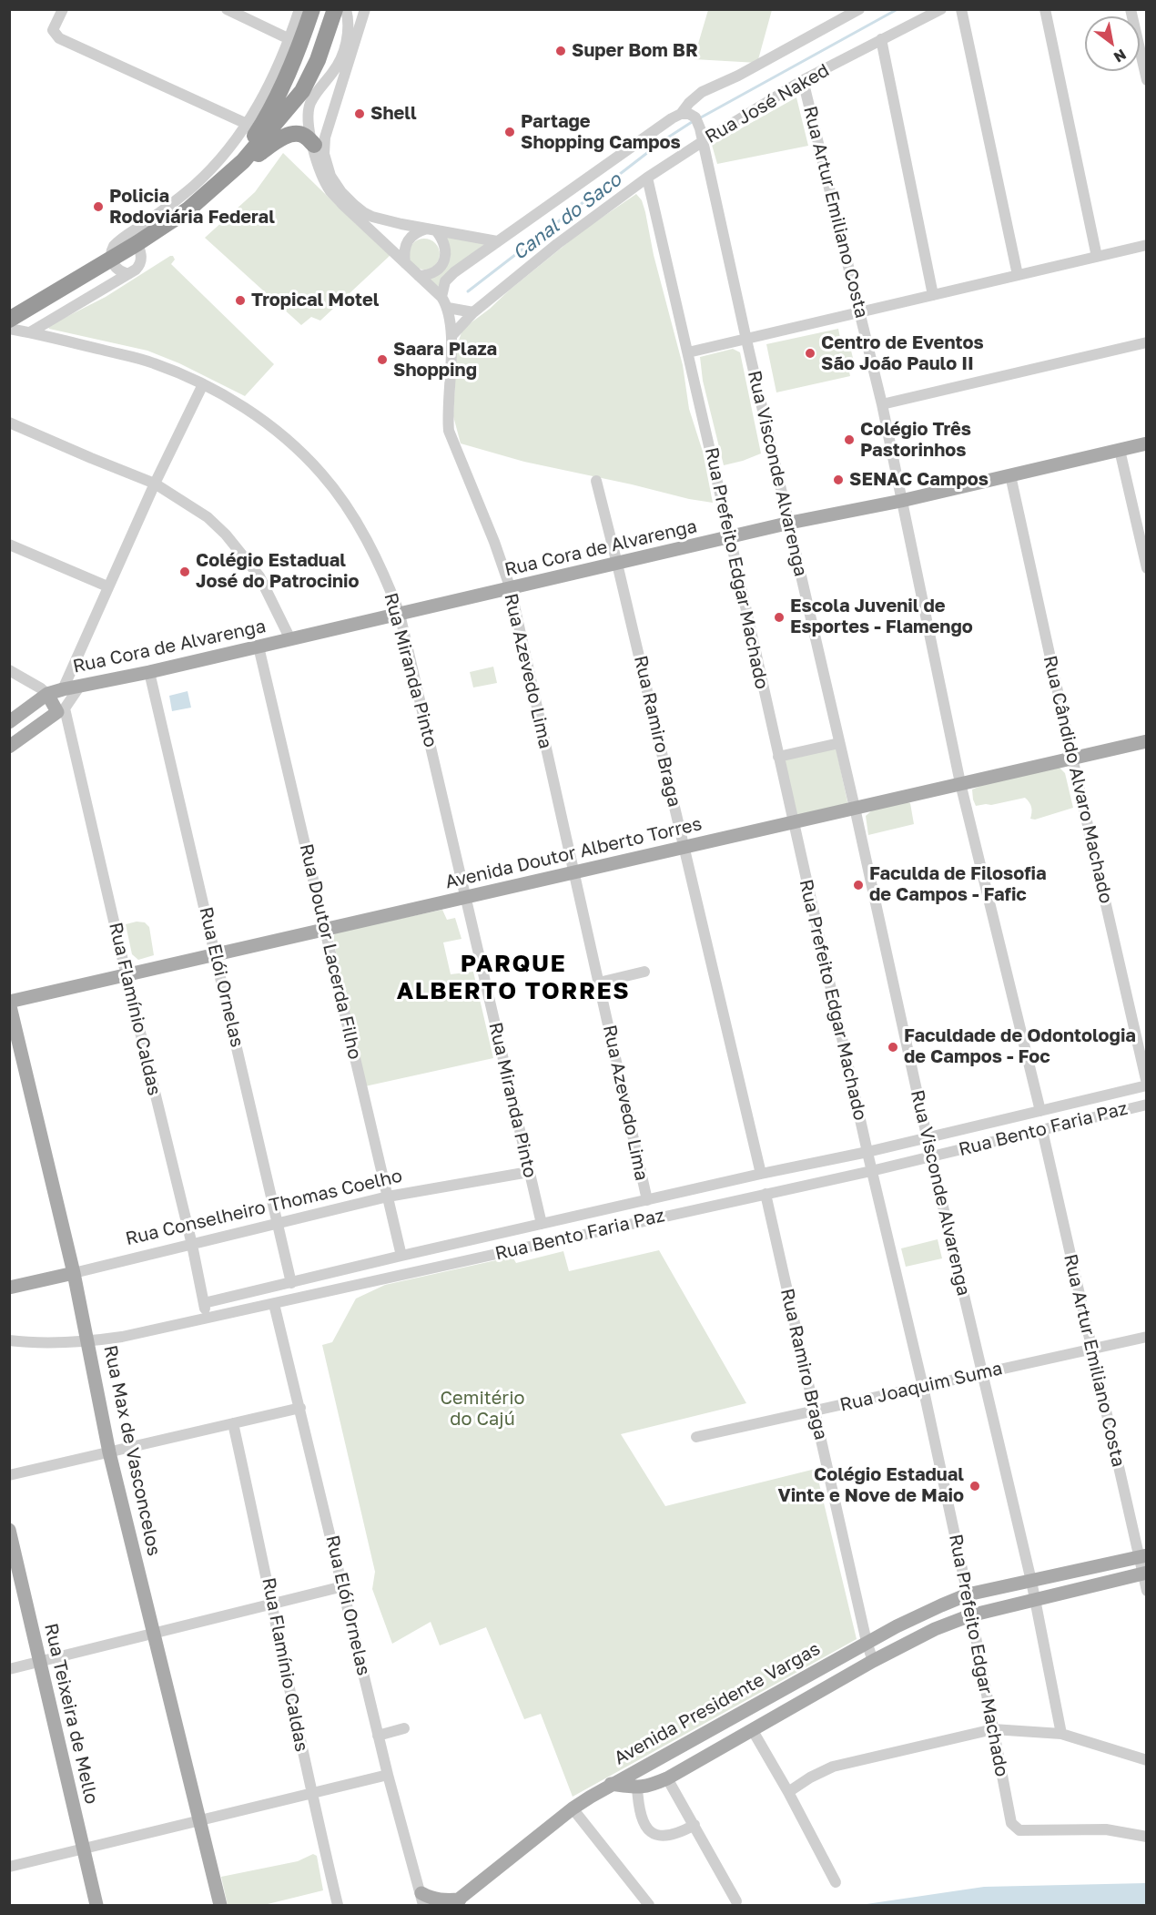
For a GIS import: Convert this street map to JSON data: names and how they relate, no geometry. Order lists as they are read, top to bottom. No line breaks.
{"streets":{"main road":["Rua Cora de Alvarenga","Avenida Doutor Alberto Torres","Rua Conselheiro Thomas Coelho","Rua Max de Vasconcelos","Avenida Presidente Vargas","Rua Teixeira de Mello"],"street":["Rua José Naked","Rua Artur Emiliano Costa","Rua Visconde Alvarenga","Rua Prefeito Edgar Machado","Rua Miranda Pinto","Rua Azevedo Lima","Rua Ramiro Braga","Rua Cândido Alvaro Machado","Rua Doutor Lacerda Filho","Rua Elói Ornelas","Rua Flamínio Caldas","Rua Bento Faria Paz","Rua Joaquim Suma"]},"crossings":[["Rua José Naked","Rua Artur Emiliano Costa"],["Rua José Naked","Rua Visconde Alvarenga"],["Rua José Naked","Rua Prefeito Edgar Machado"],["Rua José Naked","Rua Azevedo Lima"],["Rua Artur Emiliano Costa","Rua Cora de Alvarenga"],["Rua Artur Emiliano Costa","Avenida Doutor Alberto Torres"],["Rua Artur Emiliano Costa","Rua Bento Faria Paz"],["Rua Artur Emiliano Costa","Rua Joaquim Suma"],["Rua Artur Emiliano Costa","Avenida Presidente Vargas"],["Rua Visconde Alvarenga","Rua Cora de Alvarenga"],["Rua Visconde Alvarenga","Avenida Doutor Alberto Torres"],["Rua Visconde Alvarenga","Rua Bento Faria Paz"],["Rua Visconde Alvarenga","Rua Joaquim Suma"],["Rua Visconde Alvarenga","Avenida Presidente Vargas"],["Rua Cora de Alvarenga","Rua Prefeito Edgar Machado"],["Rua Cora de Alvarenga","Rua Miranda Pinto"],["Rua Cora de Alvarenga","Rua Azevedo Lima"],["Rua Cora de Alvarenga","Rua Ramiro Braga"],["Rua Cora de Alvarenga","Rua Cândido Alvaro Machado"],["Rua Cora de Alvarenga","Rua Doutor Lacerda Filho"],["Rua Cora de Alvarenga","Rua Elói Ornelas"],["Rua Prefeito Edgar Machado","Avenida Doutor Alberto Torres"],["Rua Prefeito Edgar Machado","Rua Bento Faria Paz"],["Rua Prefeito Edgar Machado","Rua Joaquim Suma"],["Rua Prefeito Edgar Machado","Avenida Presidente Vargas"],["Rua Miranda Pinto","Avenida Doutor Alberto Torres"],["Rua Miranda Pinto","Rua Bento Faria Paz"],["Rua Miranda Pinto","Rua Conselheiro Thomas Coelho"],["Rua Azevedo Lima","Avenida Doutor Alberto Torres"],["Rua Azevedo Lima","Rua Bento Faria Paz"],["Rua Ramiro Braga","Avenida Doutor Alberto Torres"],["Rua Ramiro Braga","Rua Bento Faria Paz"],["Rua Ramiro Braga","Rua Joaquim Suma"],["Rua Ramiro Braga","Avenida Presidente Vargas"],["Rua Cândido Alvaro Machado","Avenida Doutor Alberto Torres"],["Rua Cândido Alvaro Machado","Rua Bento Faria Paz"],["Avenida Doutor Alberto Torres","Rua Doutor Lacerda Filho"],["Avenida Doutor Alberto Torres","Rua Elói Ornelas"],["Avenida Doutor Alberto Torres","Rua Flamínio Caldas"],["Avenida Doutor Alberto Torres","Rua Max de Vasconcelos"],["Rua Doutor Lacerda Filho","Rua Bento Faria Paz"],["Rua Doutor Lacerda Filho","Rua Conselheiro Thomas Coelho"],["Rua Elói Ornelas","Rua Bento Faria Paz"],["Rua Elói Ornelas","Rua Conselheiro Thomas Coelho"],["Rua Flamínio Caldas","Rua Bento Faria Paz"],["Rua Flamínio Caldas","Rua Conselheiro Thomas Coelho"],["Rua Bento Faria Paz","Rua Max de Vasconcelos"],["Rua Conselheiro Thomas Coelho","Rua Max de Vasconcelos"]],"districts":["PARQUE ALBERTO TORRES"],"water":["Canal do Saco"],"parks":["Cemitério do Cajú"],"places":["Super Bom BR","Shell","Partage Shopping Campos","Policia Rodoviária Federal","Tropical Motel","Centro de Eventos São João Paulo II","Saara Plaza Shopping","Colégio Três Pastorinhos","SENAC Campos","Colégio Estadual José do Patrocinio","Escola Juvenil de Esportes - Flamengo","Faculda de Filosofia de Campos - Fafic","Faculdade de Odontologia de Campos - Foc","Colégio Estadual Vinte e Nove de Maio"],"north":"bottom right"}
